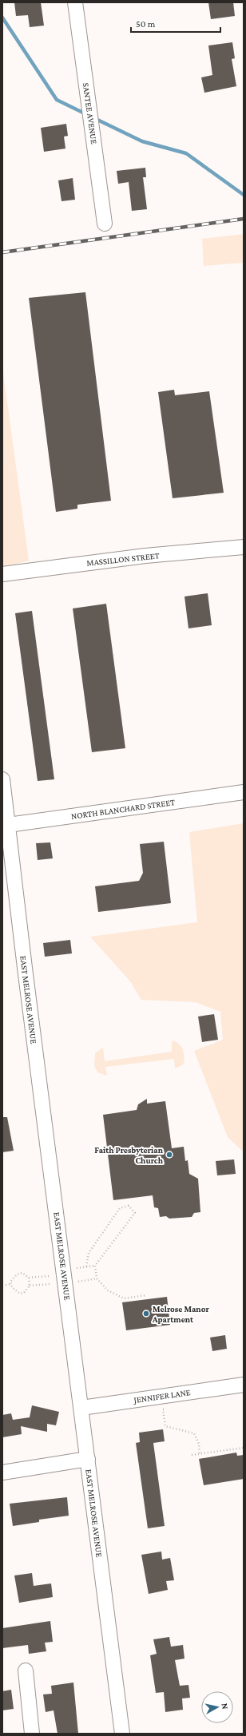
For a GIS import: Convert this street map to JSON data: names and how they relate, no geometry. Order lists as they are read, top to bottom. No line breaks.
{"streets":{"street":["SANTEE AVENUE","MASSILLON STREET","NORTH BLANCHARD STREET","EAST MELROSE AVENUE","JENNIFER LANE"]},"crossings":[["NORTH BLANCHARD STREET","EAST MELROSE AVENUE"],["EAST MELROSE AVENUE","JENNIFER LANE"]],"places":["Faith Presbyterian Church","Melrose Manor Apartment"],"scale_bar":"50 m","north":"right"}
